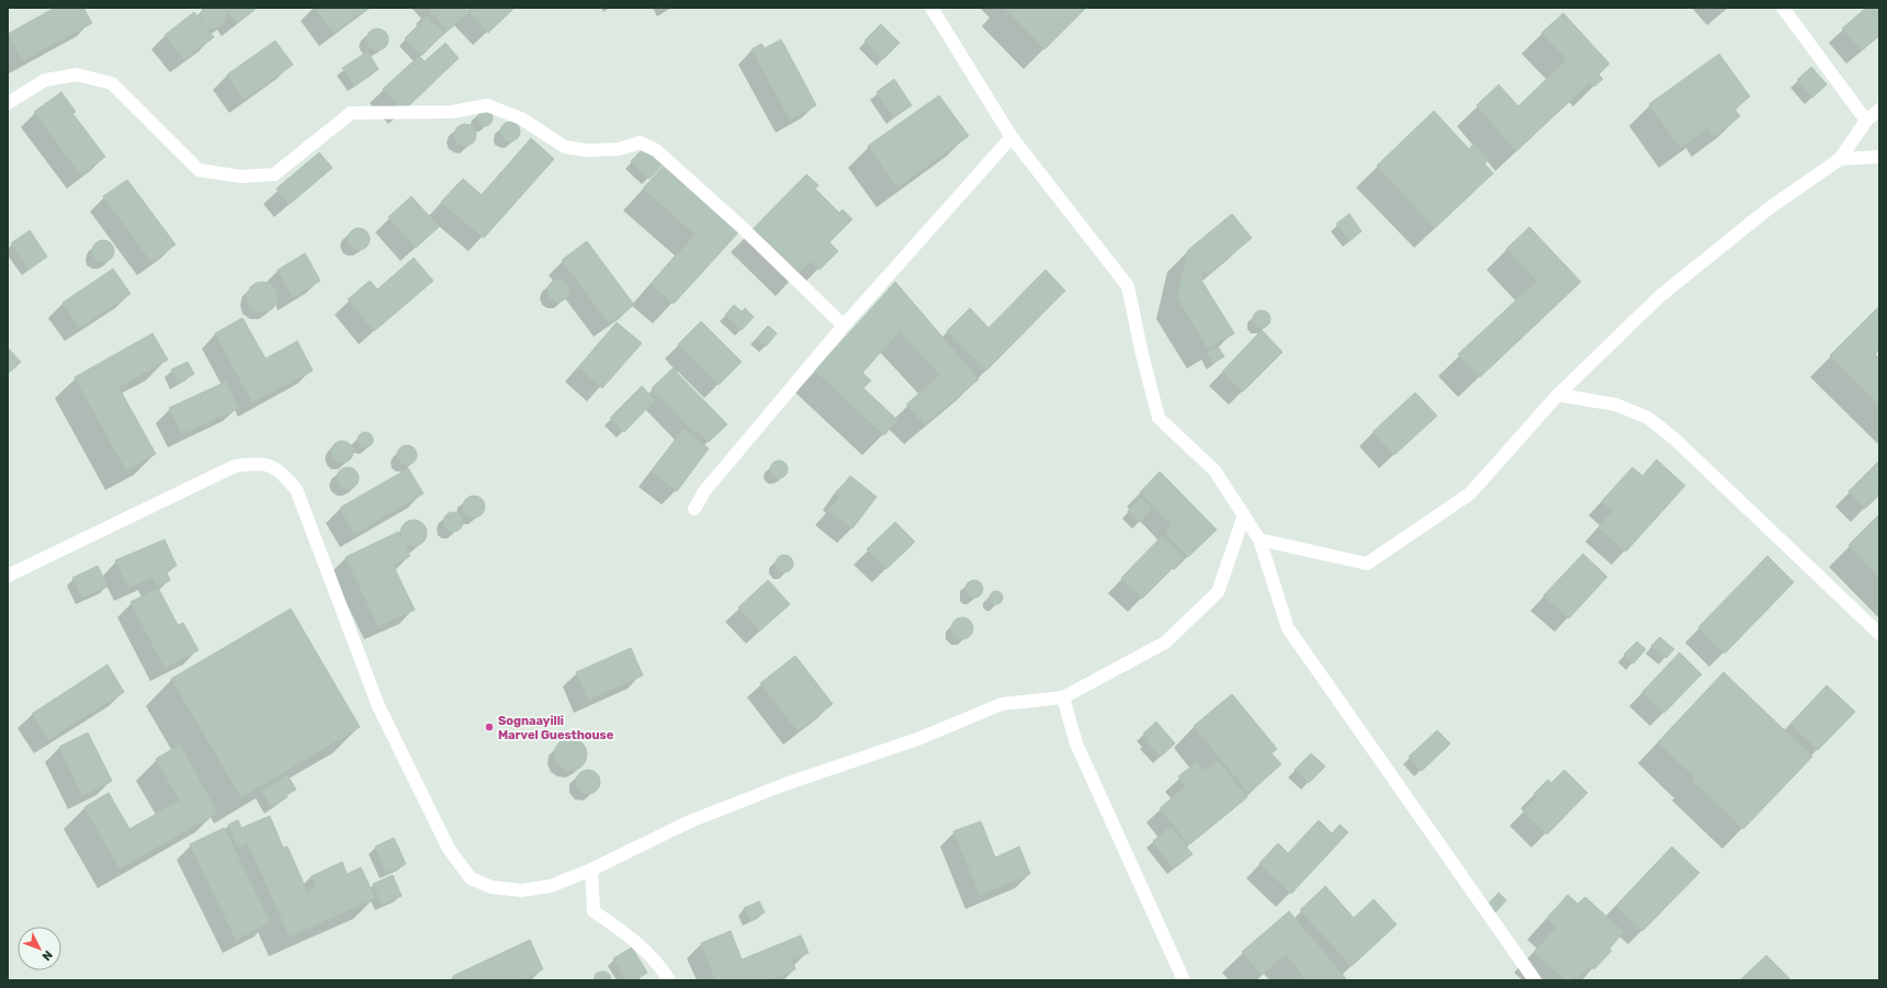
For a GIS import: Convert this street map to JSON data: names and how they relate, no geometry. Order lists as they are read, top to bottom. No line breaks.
{"places":["Sognaayilli Marvel Guesthouse"],"north":"bottom right"}
